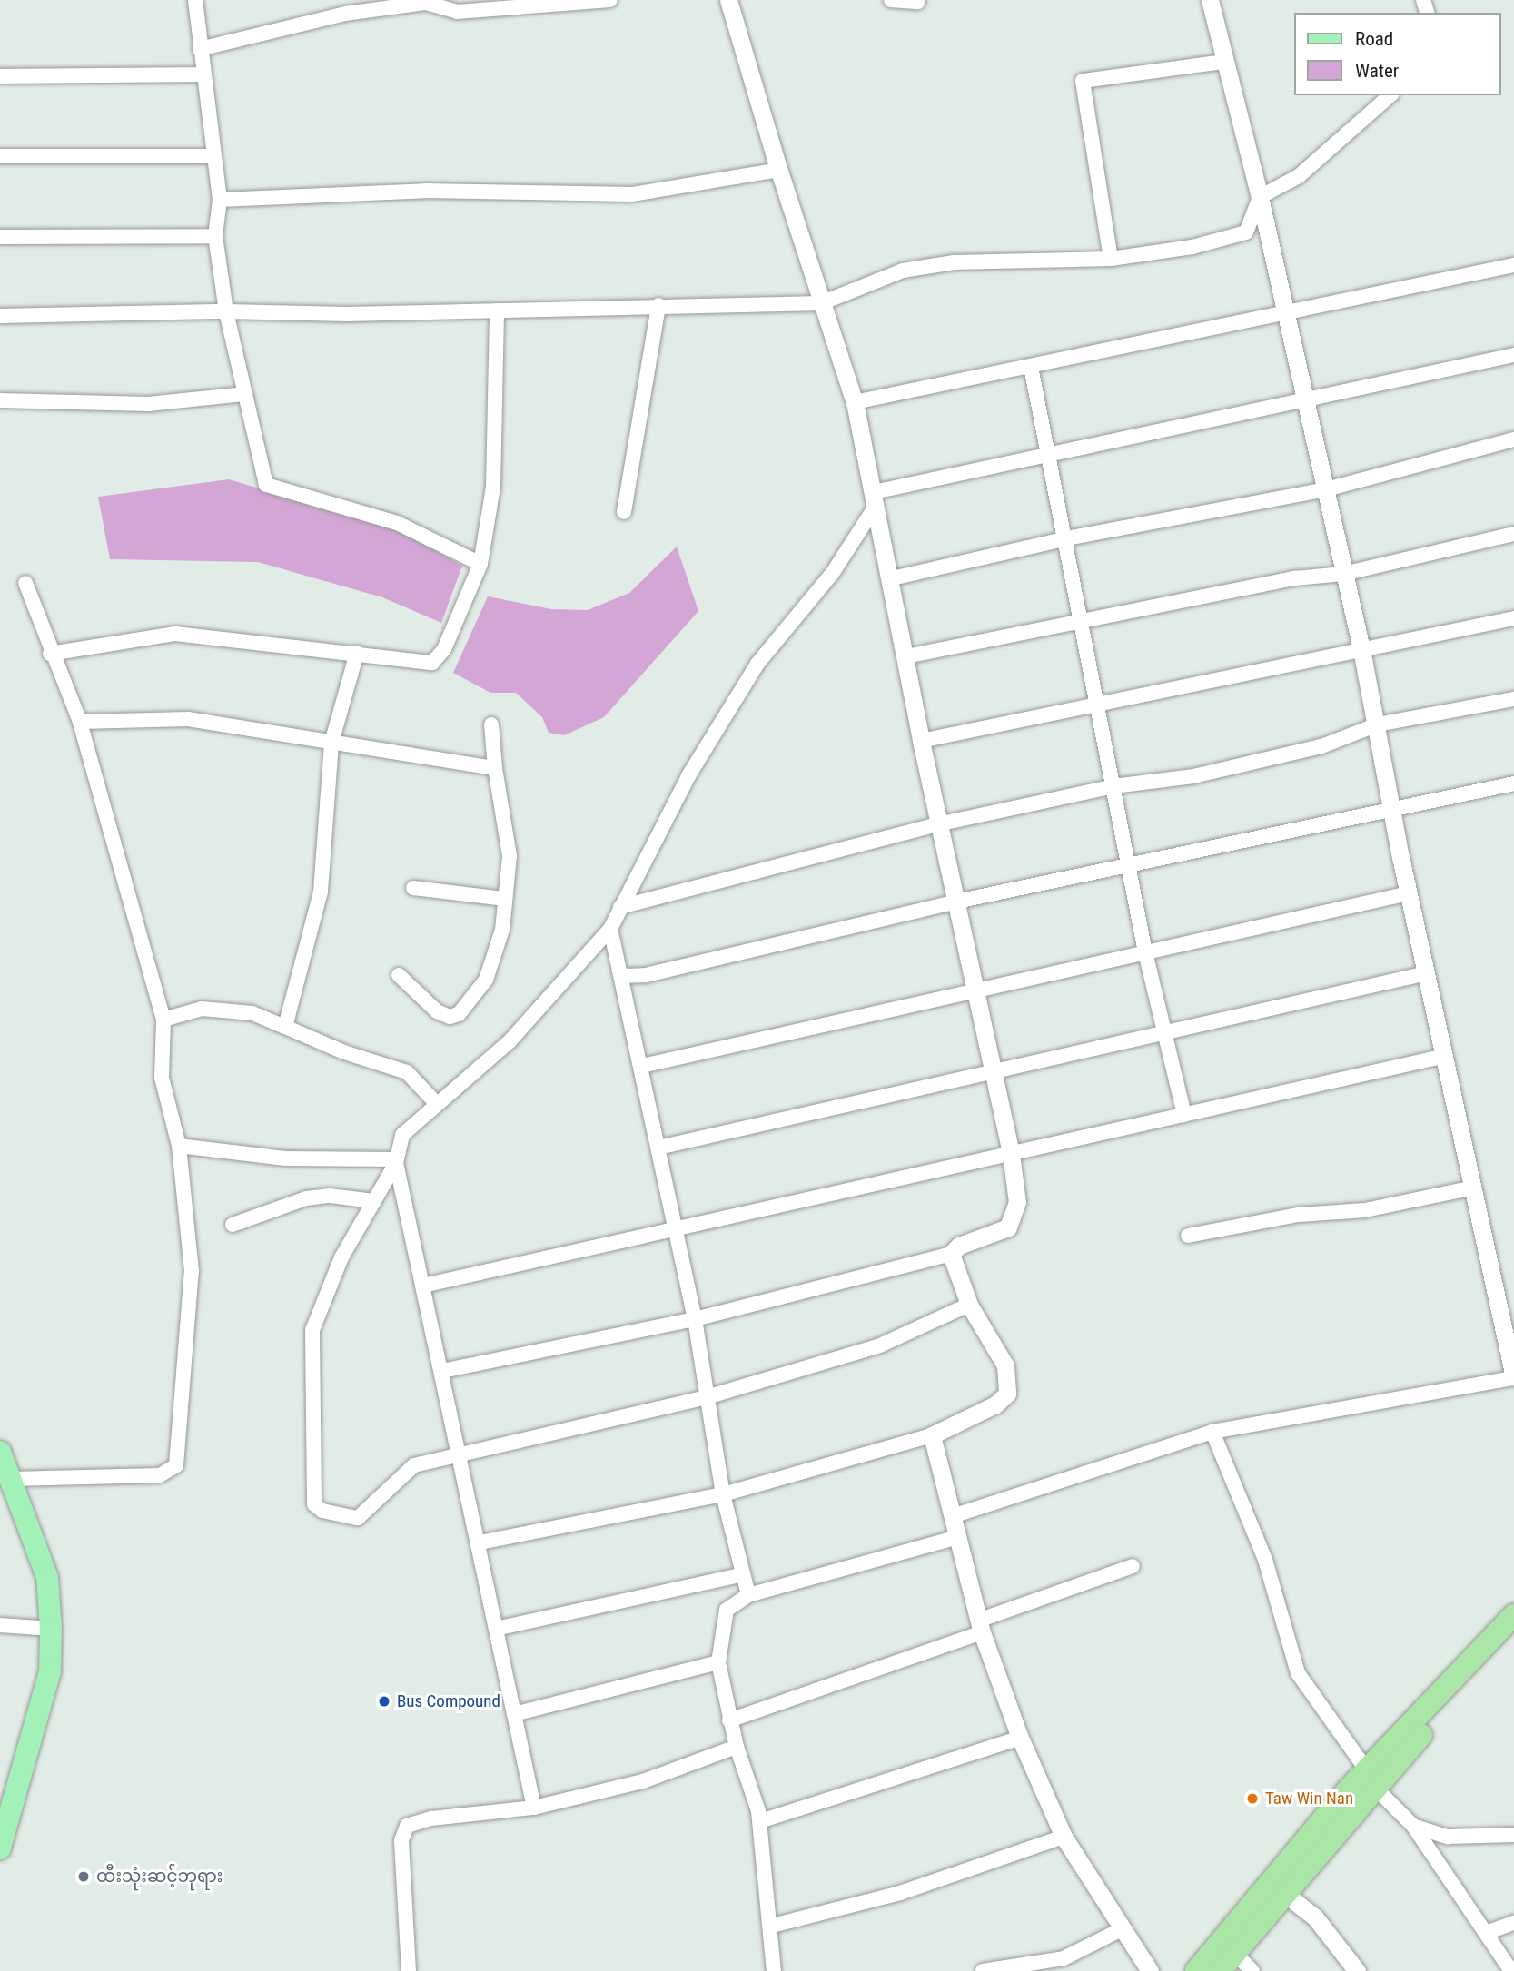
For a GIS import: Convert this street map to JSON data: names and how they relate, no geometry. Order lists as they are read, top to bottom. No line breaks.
{"places":["Bus Compound","Taw Win Nan","ထီးသုံးဆင့်ဘုရား"],"legend":["Road","Water"]}
